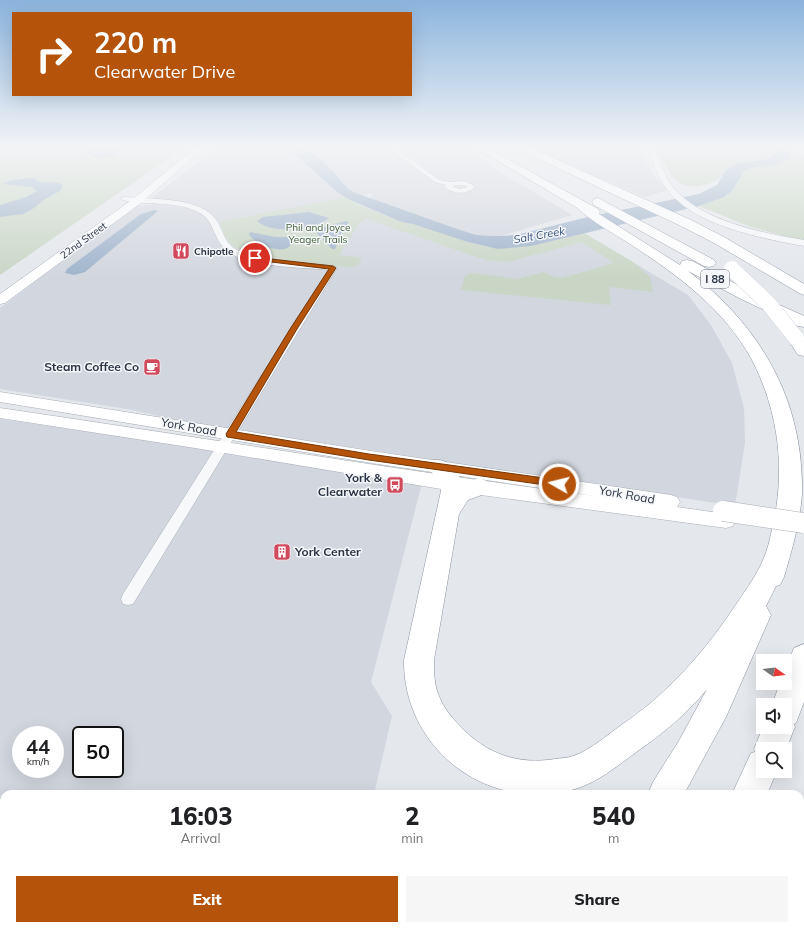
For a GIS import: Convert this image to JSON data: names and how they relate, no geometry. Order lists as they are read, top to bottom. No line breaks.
{"streets":{"highway":["I 88"],"main road":["22nd Street","York Road"]},"water":["Salt Creek"],"parks":["Phil and Joyce Yeager Trails"],"places":{"restaurant":["Chipotle"],"cafe":["Steam Coffee Co"],"bus stop":["York & Clearwater"],"building":["York Center"]},"north":"right","page":{"turn":["220 m","Clearwater Drive"],"speed":"44 km/h","limit":"50","eta":["16:03","Arrival","2","min","540","m"],"buttons":["Exit","Share"]}}
